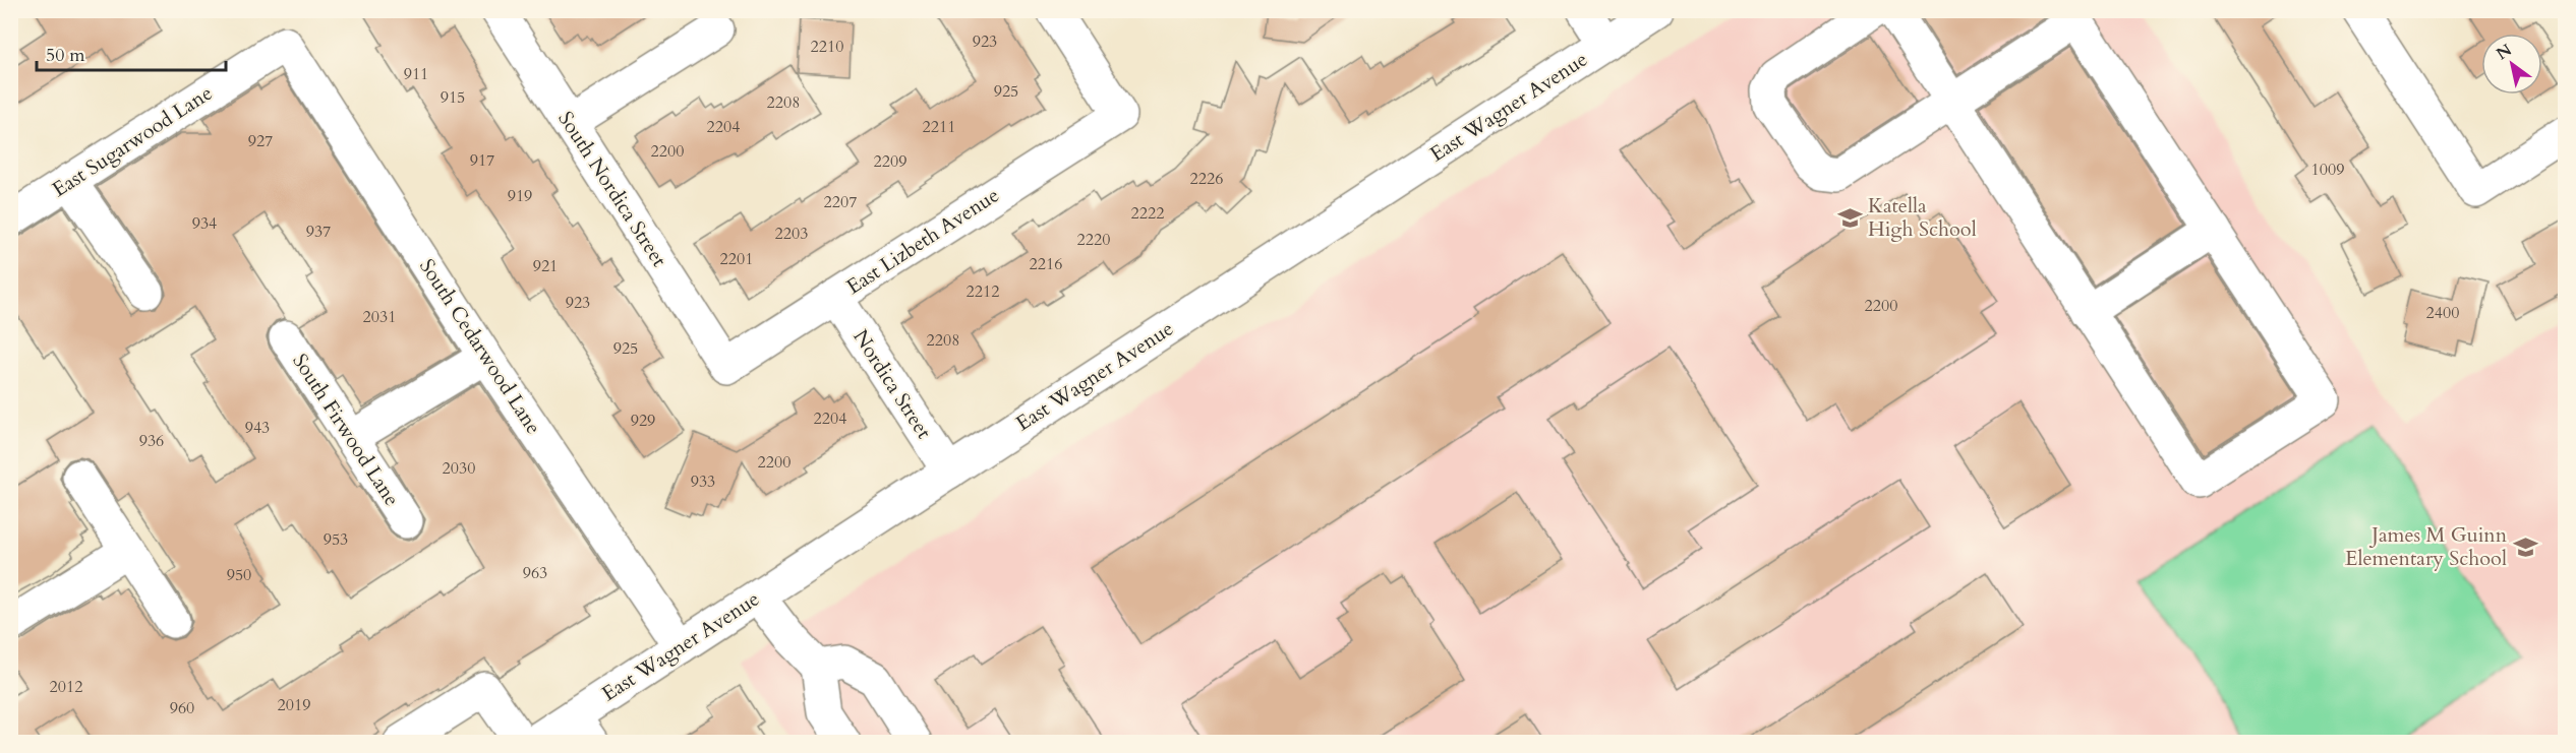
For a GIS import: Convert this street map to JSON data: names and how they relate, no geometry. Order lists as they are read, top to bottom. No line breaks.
{"streets":{"street":["East Wagner Avenue","East Sugarwood Lane","South Nordica Street","East Lizbeth Avenue","South Cedarwood Lane","Nordica Street","South Firwood Lane"]},"crossings":[["East Wagner Avenue","South Cedarwood Lane"],["East Wagner Avenue","Nordica Street"],["East Sugarwood Lane","South Cedarwood Lane"],["South Nordica Street","East Lizbeth Avenue"],["East Lizbeth Avenue","Nordica Street"]],"places":{"school or university":["Katella High School","James M Guinn Elementary School"]},"house_numbers":["923","2210","911","925","915","2208","2204","2211","927","2200","917","2209","1009","2226","919","2207","2222","934","937","2203","2220","2201","2216","921","2212","923","2200","2400","2031","2208","925","2204","929","943","936","2200","2030","933","953","963","950","2012","2019","960"],"scale_bar":"50 m","north":"top left"}
